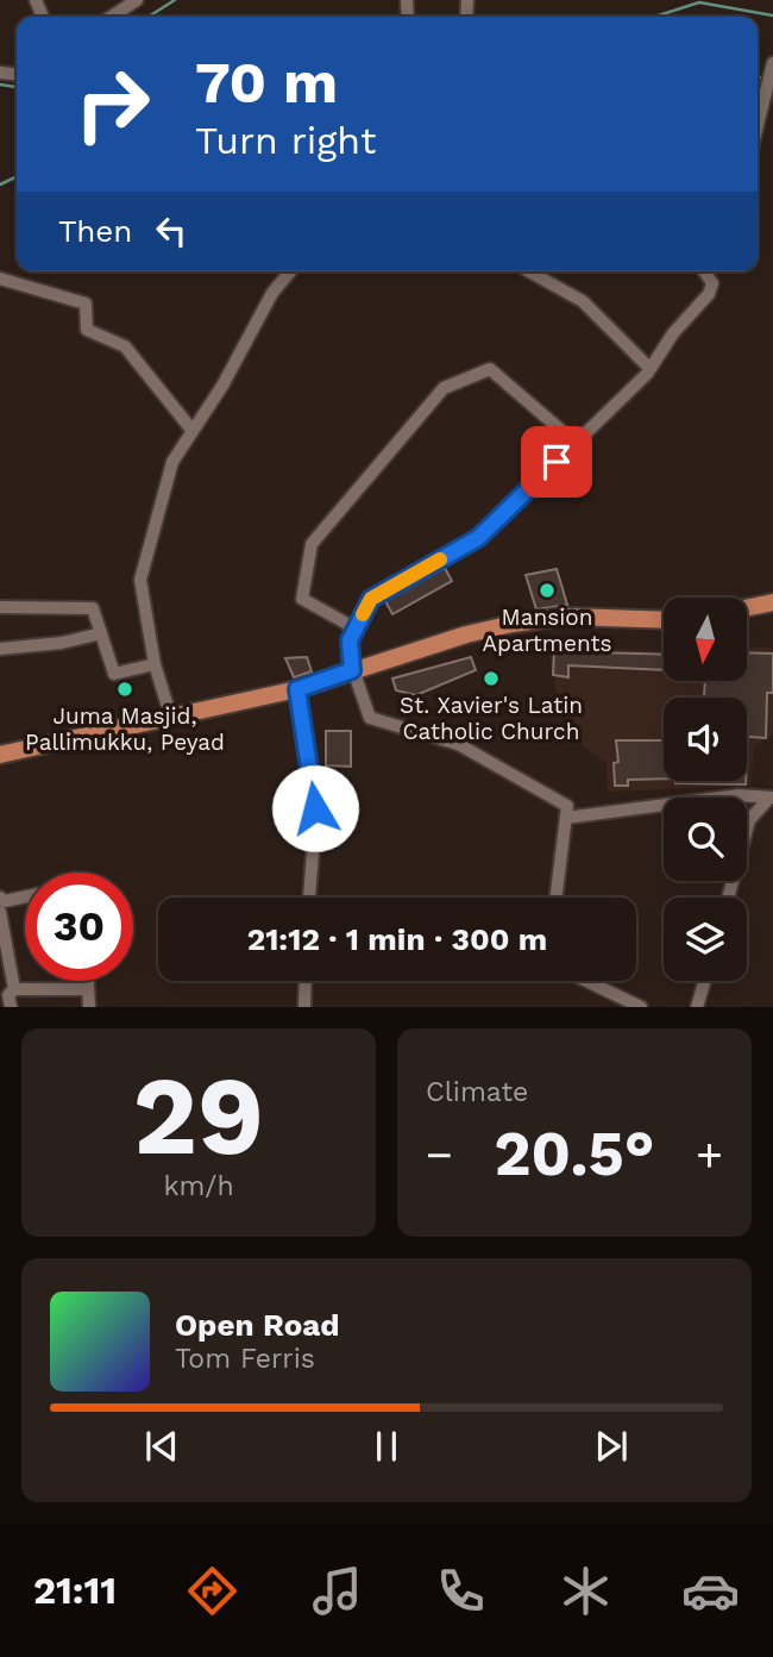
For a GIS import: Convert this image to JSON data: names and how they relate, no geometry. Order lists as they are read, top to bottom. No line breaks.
{"places":["Mansion Apartments","St. Xavier's Latin Catholic Church","Juma Masjid, Pallimukku, Peyad"],"north":"bottom","page":{"turn":["70 m","Turn right"],"then":"Then","limit":"30","trip":"21:12 · 1 min · 300 m","tile":[["29","km/h"],"Climate"],"heat":["−","20.5°","+"],"song":["Open Road","Tom Ferris"],"tabs":"21:11"}}
